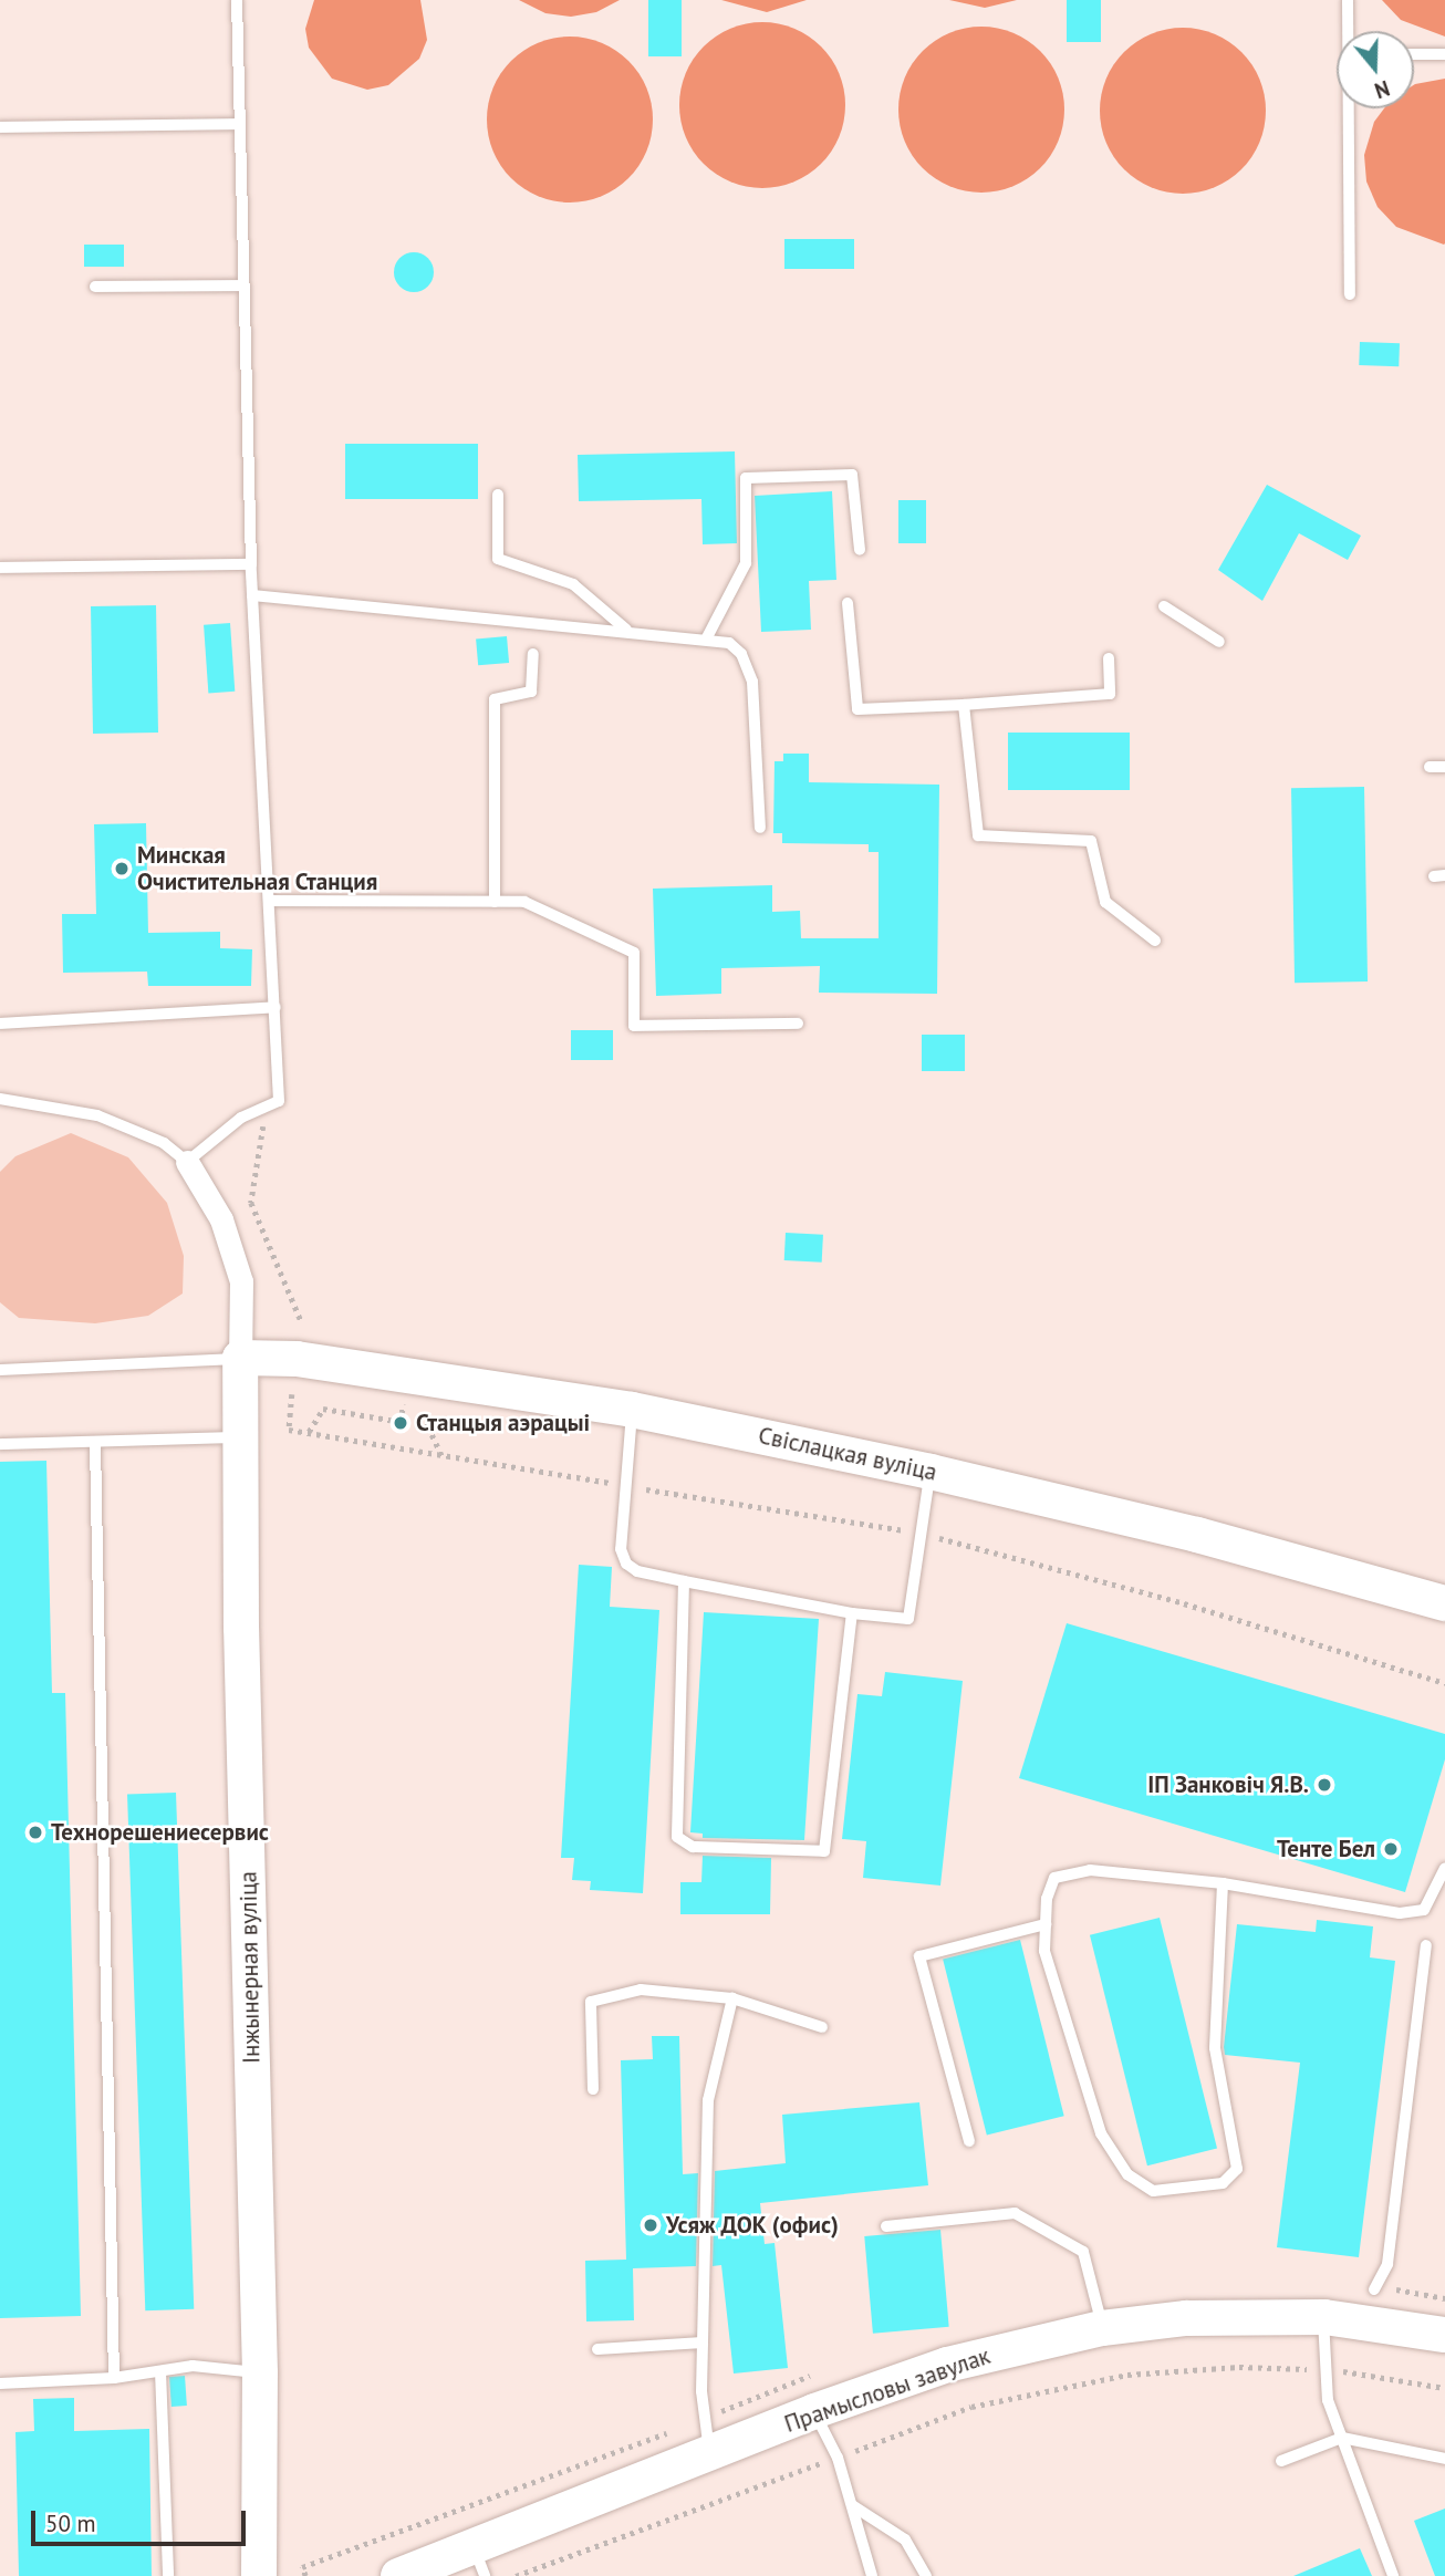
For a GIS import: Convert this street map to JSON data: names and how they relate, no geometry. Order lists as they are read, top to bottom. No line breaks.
{"streets":{"street":["Свіслацкая вуліца","Інжынерная вуліца","Прамысловы завулак"]},"crossings":[["Свіслацкая вуліца","Інжынерная вуліца"]],"places":["Минская Очистительная Станция","Станцыя аэрацыі","ІП Занковіч Я.В.","Технорешениесервис","Тенте Бел","Усяж ДОК (офис)"],"scale_bar":"50 m","north":"bottom"}
